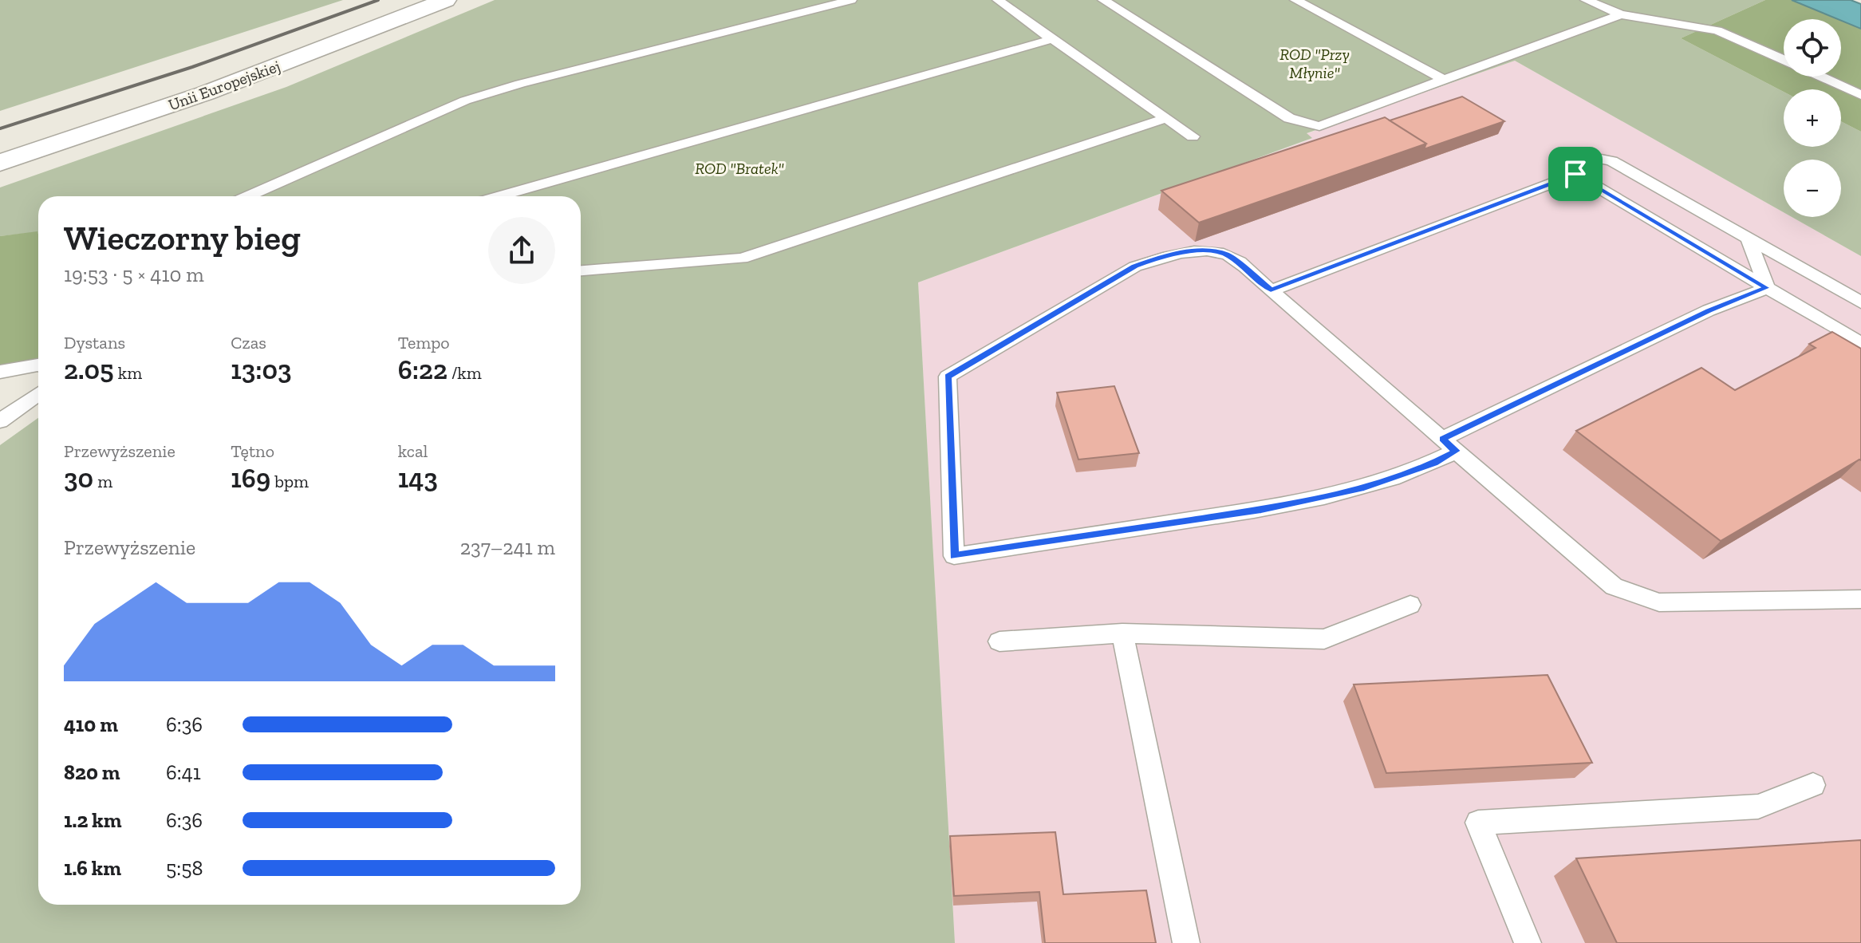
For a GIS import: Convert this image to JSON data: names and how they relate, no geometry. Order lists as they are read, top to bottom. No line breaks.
{"streets":{"main road":["Unii Europejskiej"]},"parks":["ROD \"Przy Młynie\"","ROD \"Bratek\""],"page":{"map_buttons":["+","−"],"heading":["Wieczorny bieg","19:53 · 5 × 410 m"],"stats":[["Dystans","2.05 km"],["Czas","13:03"],["Tempo","6:22 /km"],["Przewyższenie","30 m"],["Tętno","169 bpm"],["kcal","143"]],"chart":["Przewyższenie","237–241 m"],"list":[{"name":"410 m","note":"6:36"},{"name":"820 m","note":"6:41"},{"name":"1.2 km","note":"6:36"},{"name":"1.6 km","note":"5:58"}]}}
